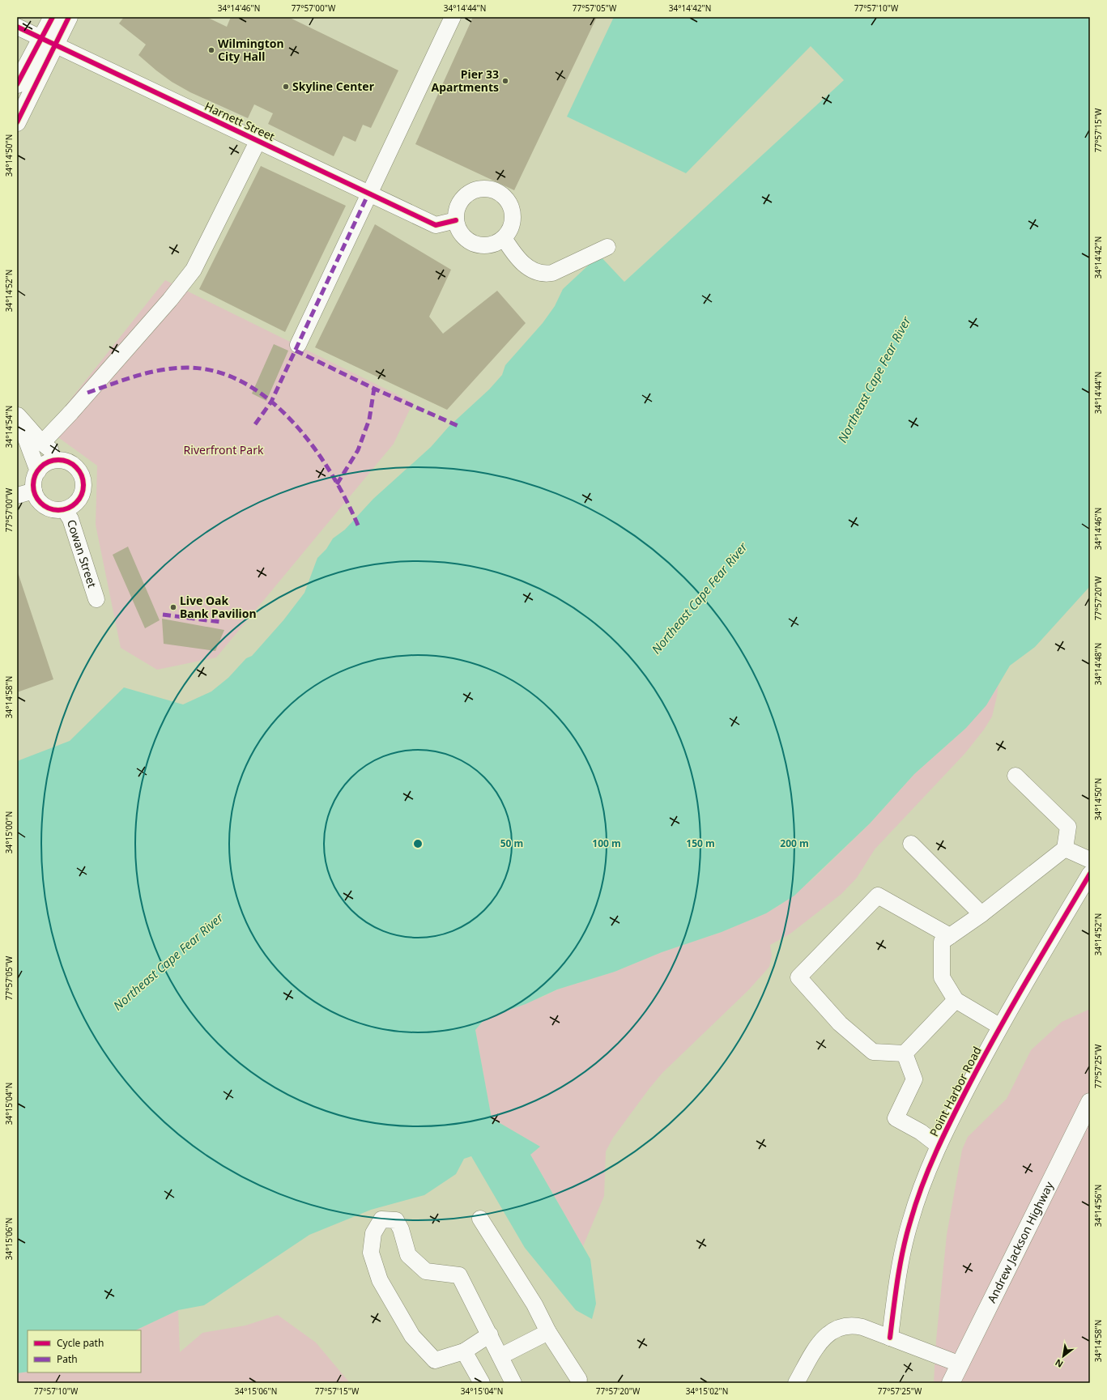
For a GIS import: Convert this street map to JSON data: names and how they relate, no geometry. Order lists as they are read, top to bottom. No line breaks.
{"streets":{"main road":["Andrew Jackson Highway"],"street":["Harnett Street","Cowan Street","Point Harbor Road"]},"water":["Northeast Cape Fear River"],"parks":["Riverfront Park"],"places":["Wilmington City Hall","Pier 33 Apartments","Skyline Center","Live Oak Bank Pavilion"],"legend":["Cycle path","Path"],"north":"bottom left","coordinates":["34°14'46\"N","77°57'00\"W","34°14'44\"N","77°57'05\"W","34°14'42\"N","77°57'10\"W","77°57'15\"W","34°14'50\"N","34°14'52\"N","34°14'54\"N","77°57'20\"W","34°14'48\"N","34°14'58\"N","34°15'00\"N","77°57'25\"W","34°15'04\"N","34°14'56\"N","34°15'06\"N","34°15'02\"N"],"rings":["50 m","100 m","150 m","200 m"]}
